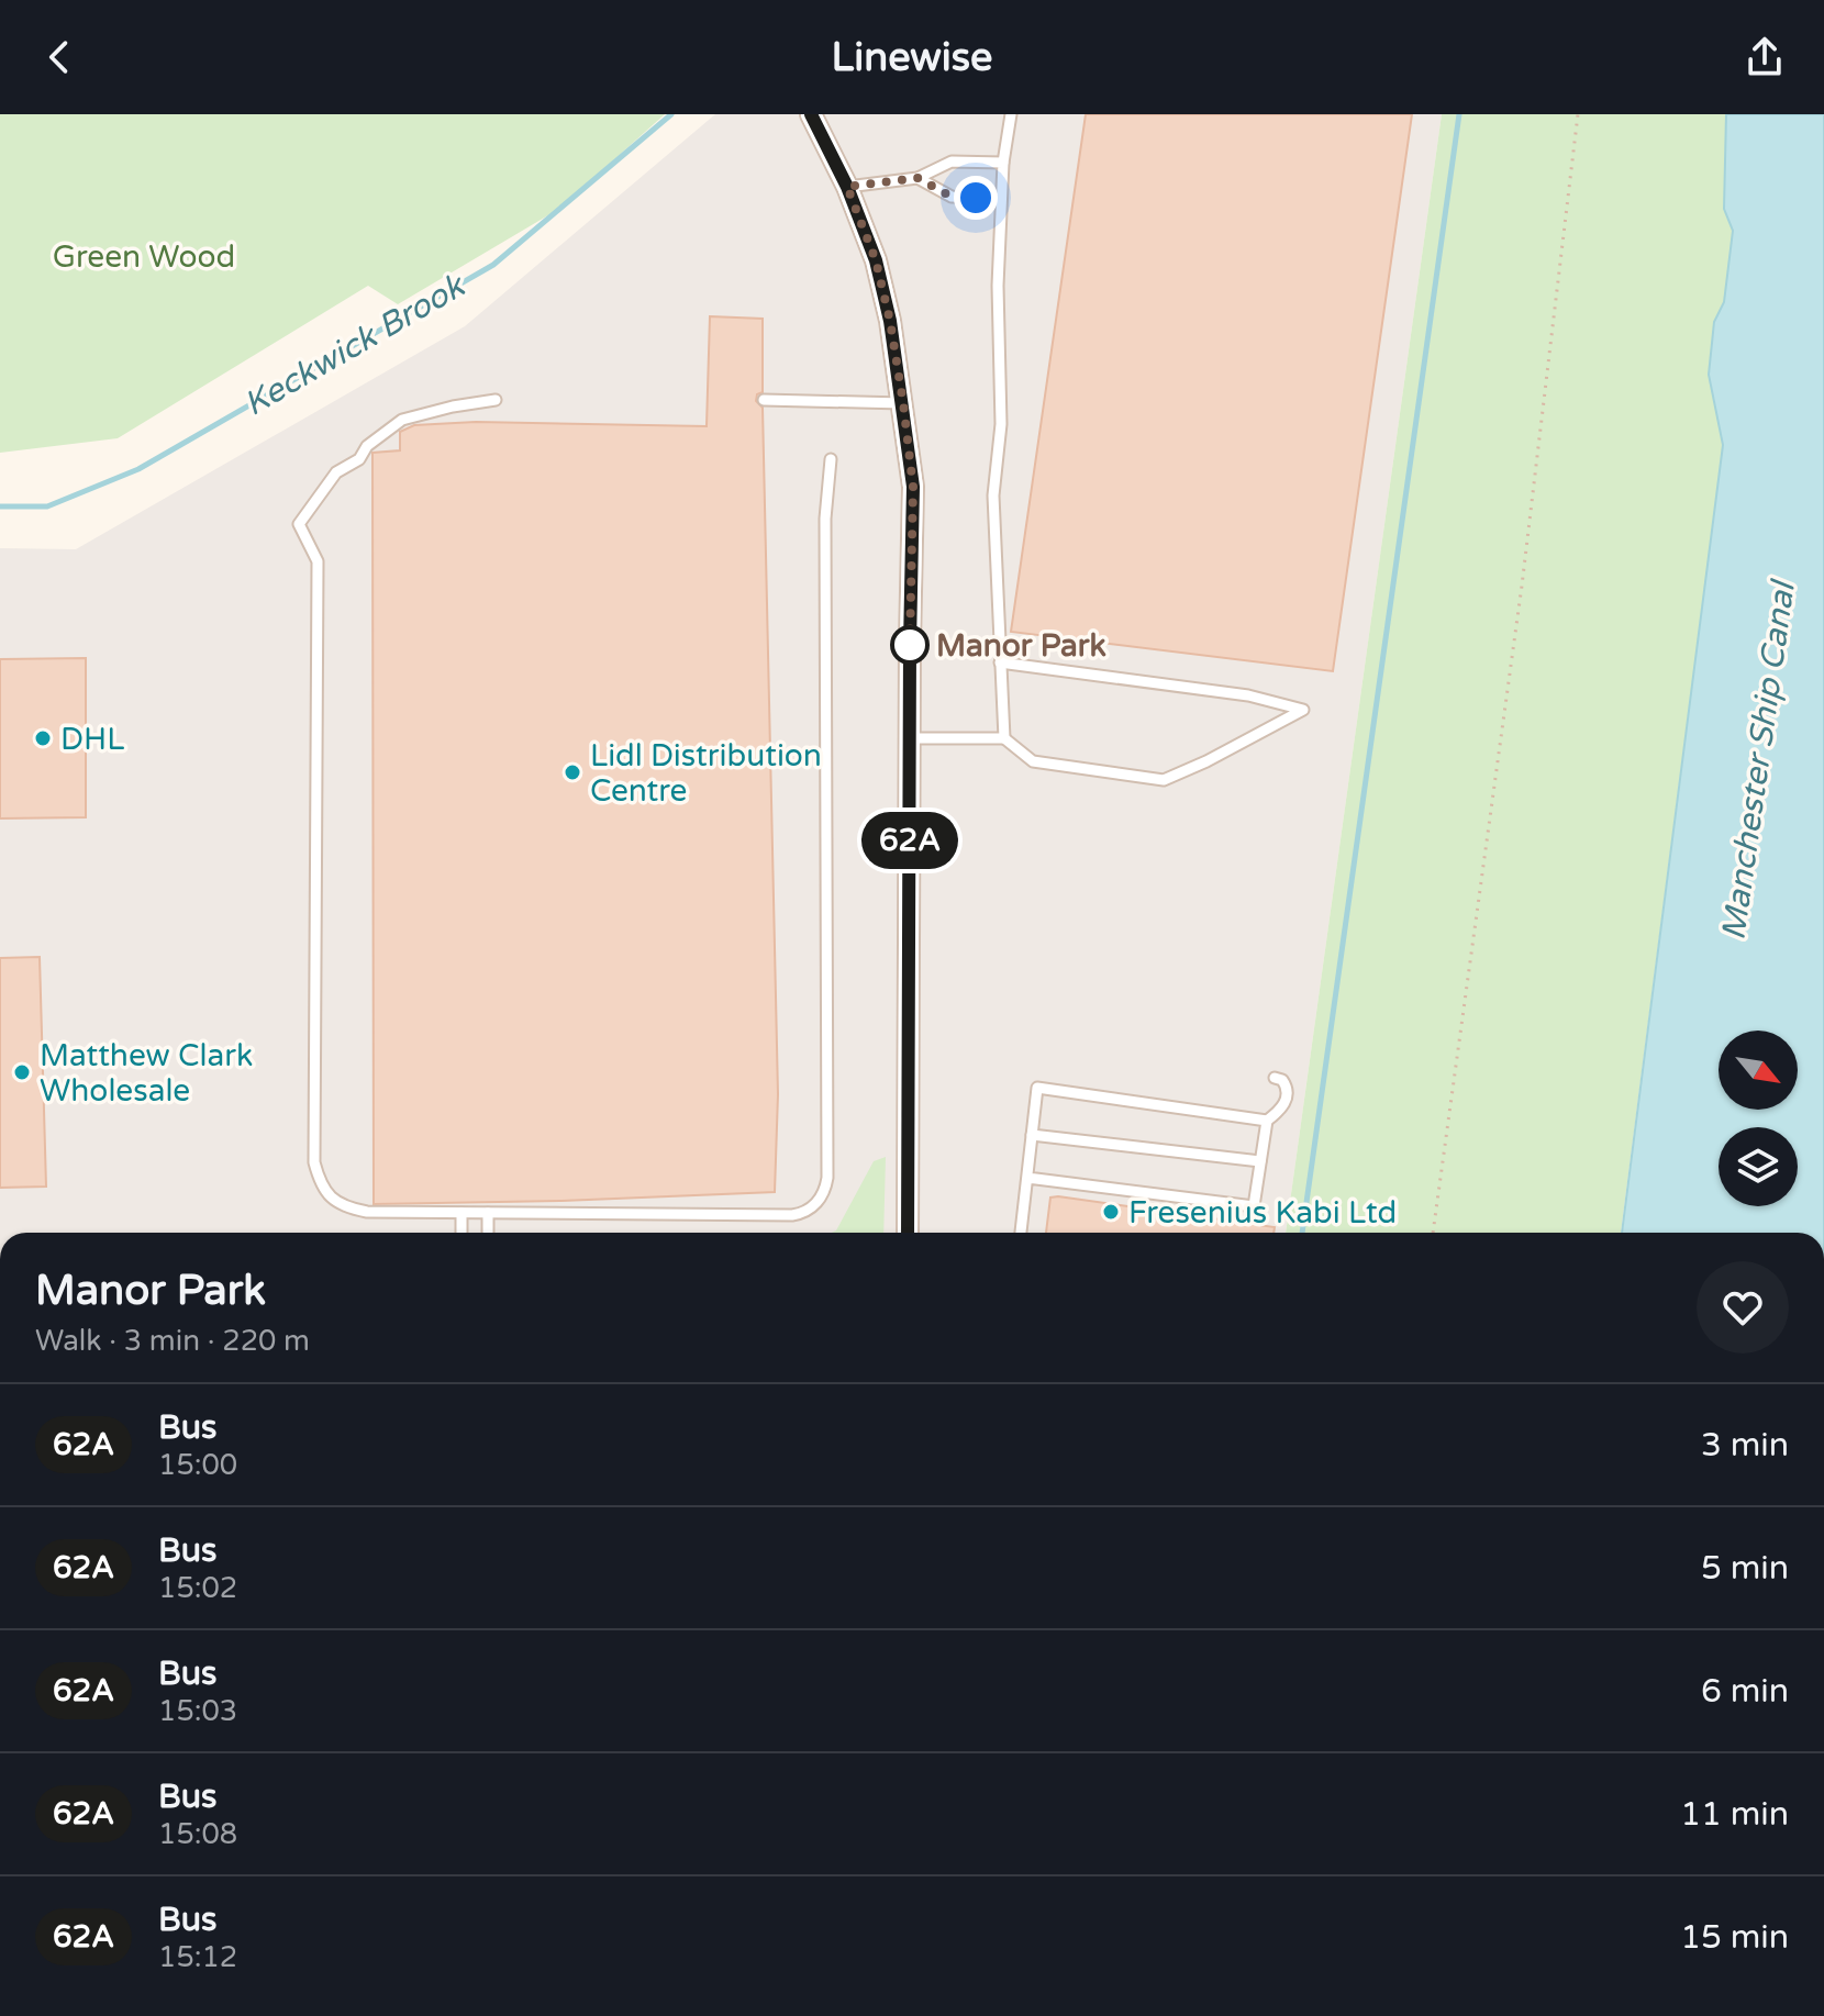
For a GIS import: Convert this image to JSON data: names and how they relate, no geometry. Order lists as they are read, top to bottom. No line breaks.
{"water":["Keckwick Brook","Manchester Ship Canal"],"parks":["Green Wood"],"places":["Manor Park","DHL","Lidl Distribution Centre","Matthew Clark Wholesale","Fresenius Kabi Ltd"],"lines":["bus line 62A"],"north":"bottom right","page":{"header":"Linewise","on_map":"62A","heading":["Manor Park","Walk · 3 min · 220 m"],"list":[{"mark":"62A","name":"Bus","note":"15:00","value":"3 min"},{"mark":"62A","name":"Bus","note":"15:02","value":"5 min"},{"mark":"62A","name":"Bus","note":"15:03","value":"6 min"},{"mark":"62A","name":"Bus","note":"15:08","value":"11 min"},{"mark":"62A","name":"Bus","note":"15:12","value":"15 min"}]}}
